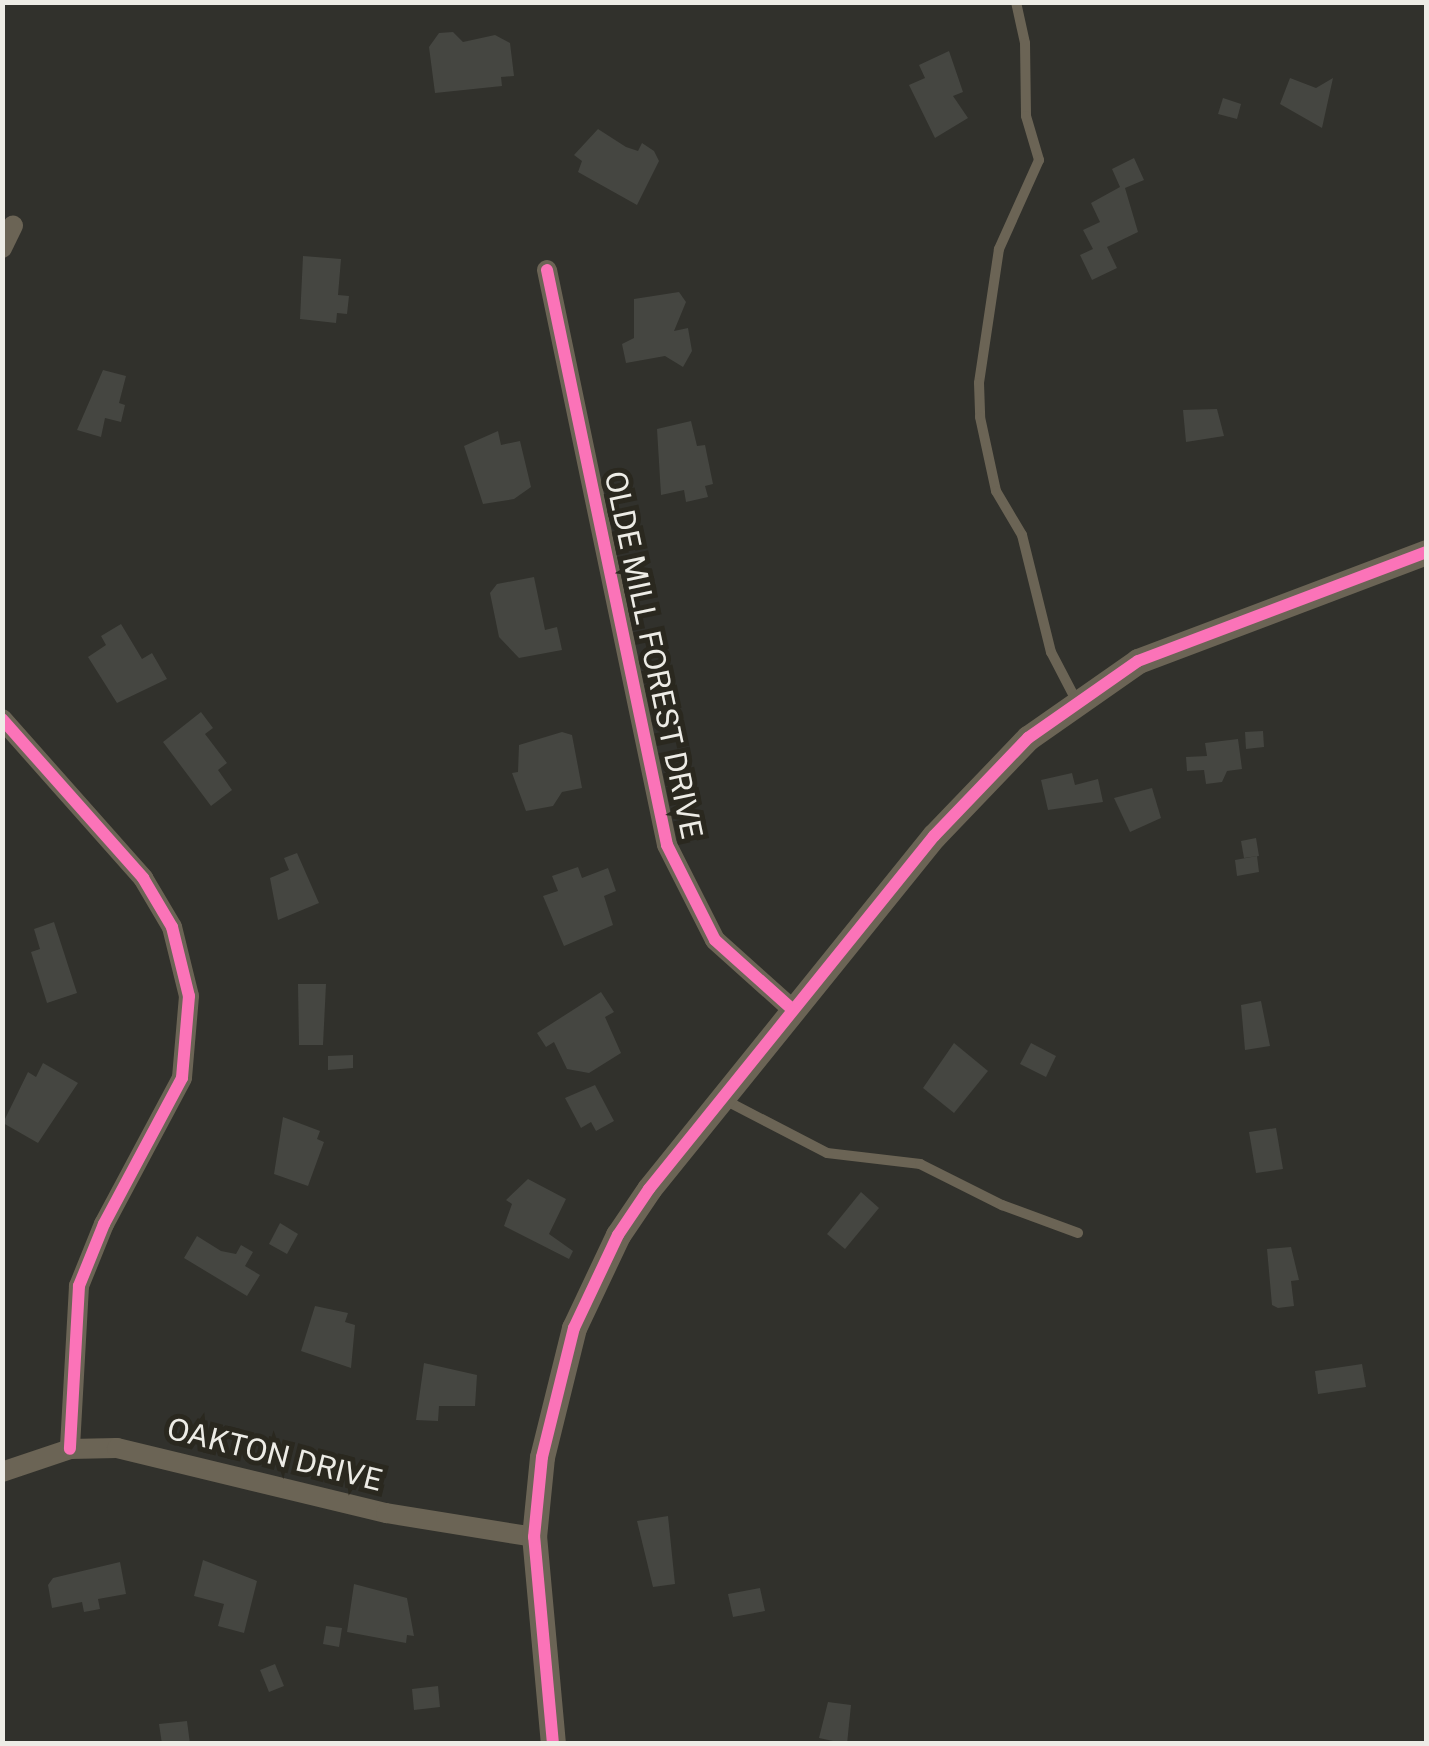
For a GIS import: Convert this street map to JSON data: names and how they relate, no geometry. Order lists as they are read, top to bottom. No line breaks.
{"streets":{"street":["OLDE MILL FOREST DRIVE","OAKTON DRIVE"]}}
